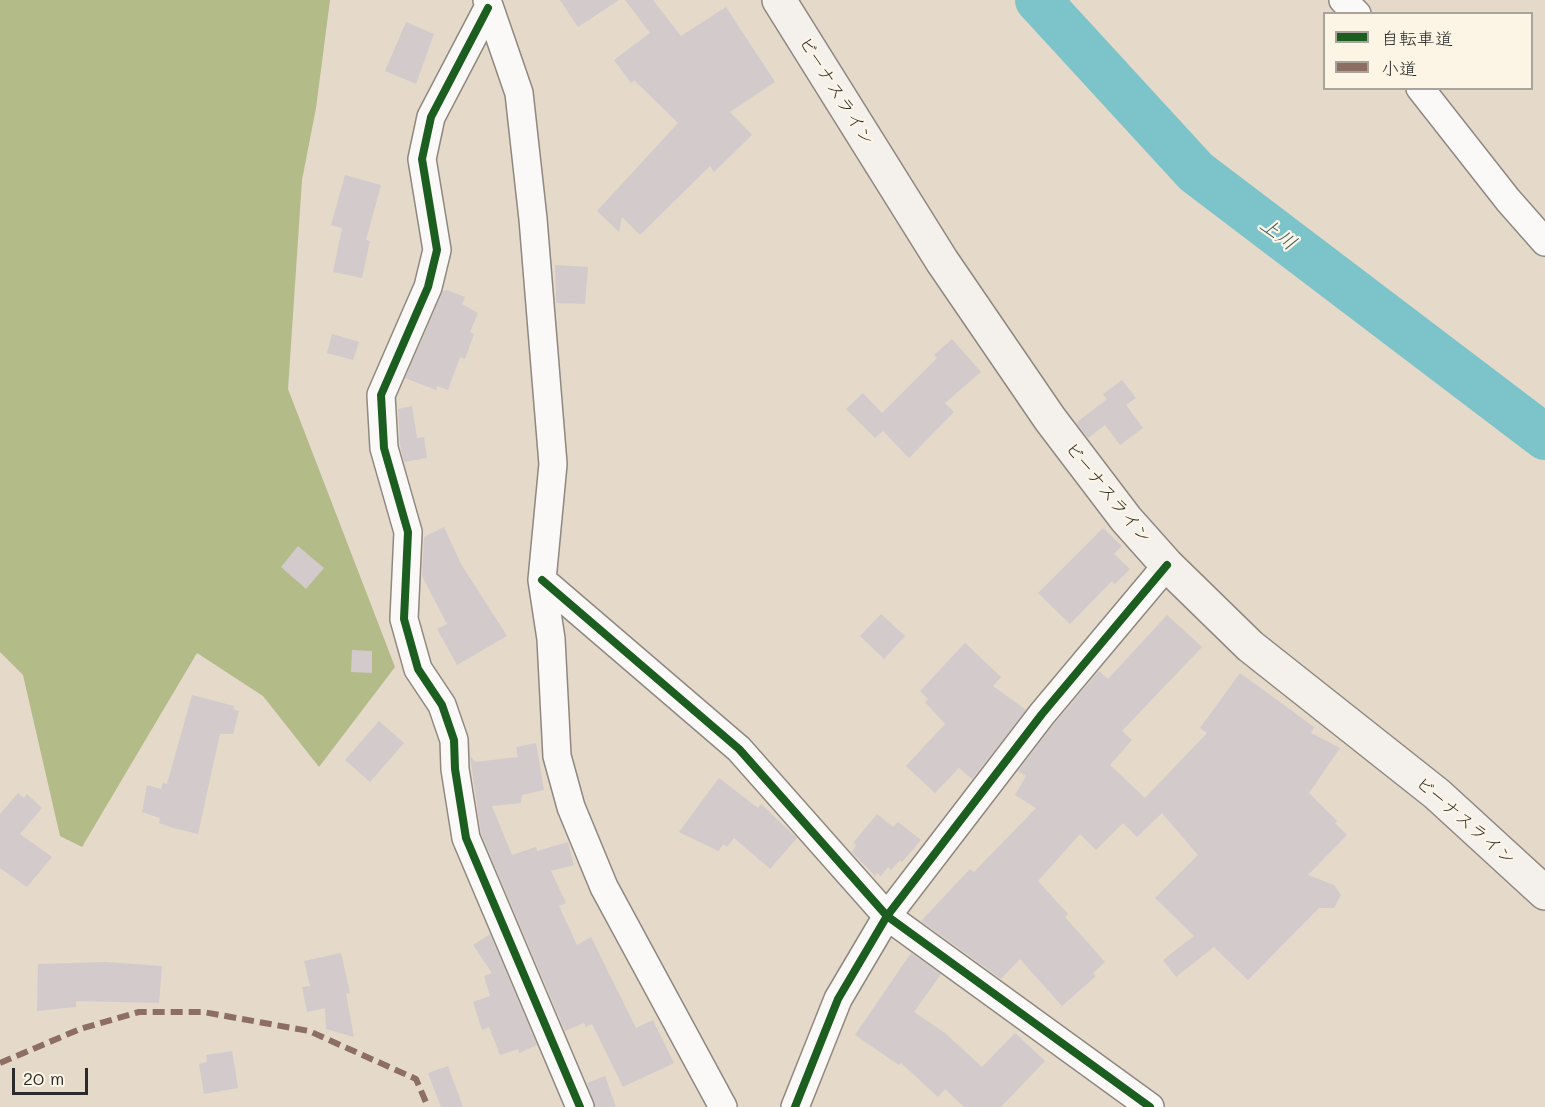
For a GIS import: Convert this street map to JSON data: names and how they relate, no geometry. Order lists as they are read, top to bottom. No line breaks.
{"streets":{"main road":["ビーナスライン"]},"water":["上川"],"legend":["自転車道","小道"],"scale_bar":"20 m"}
